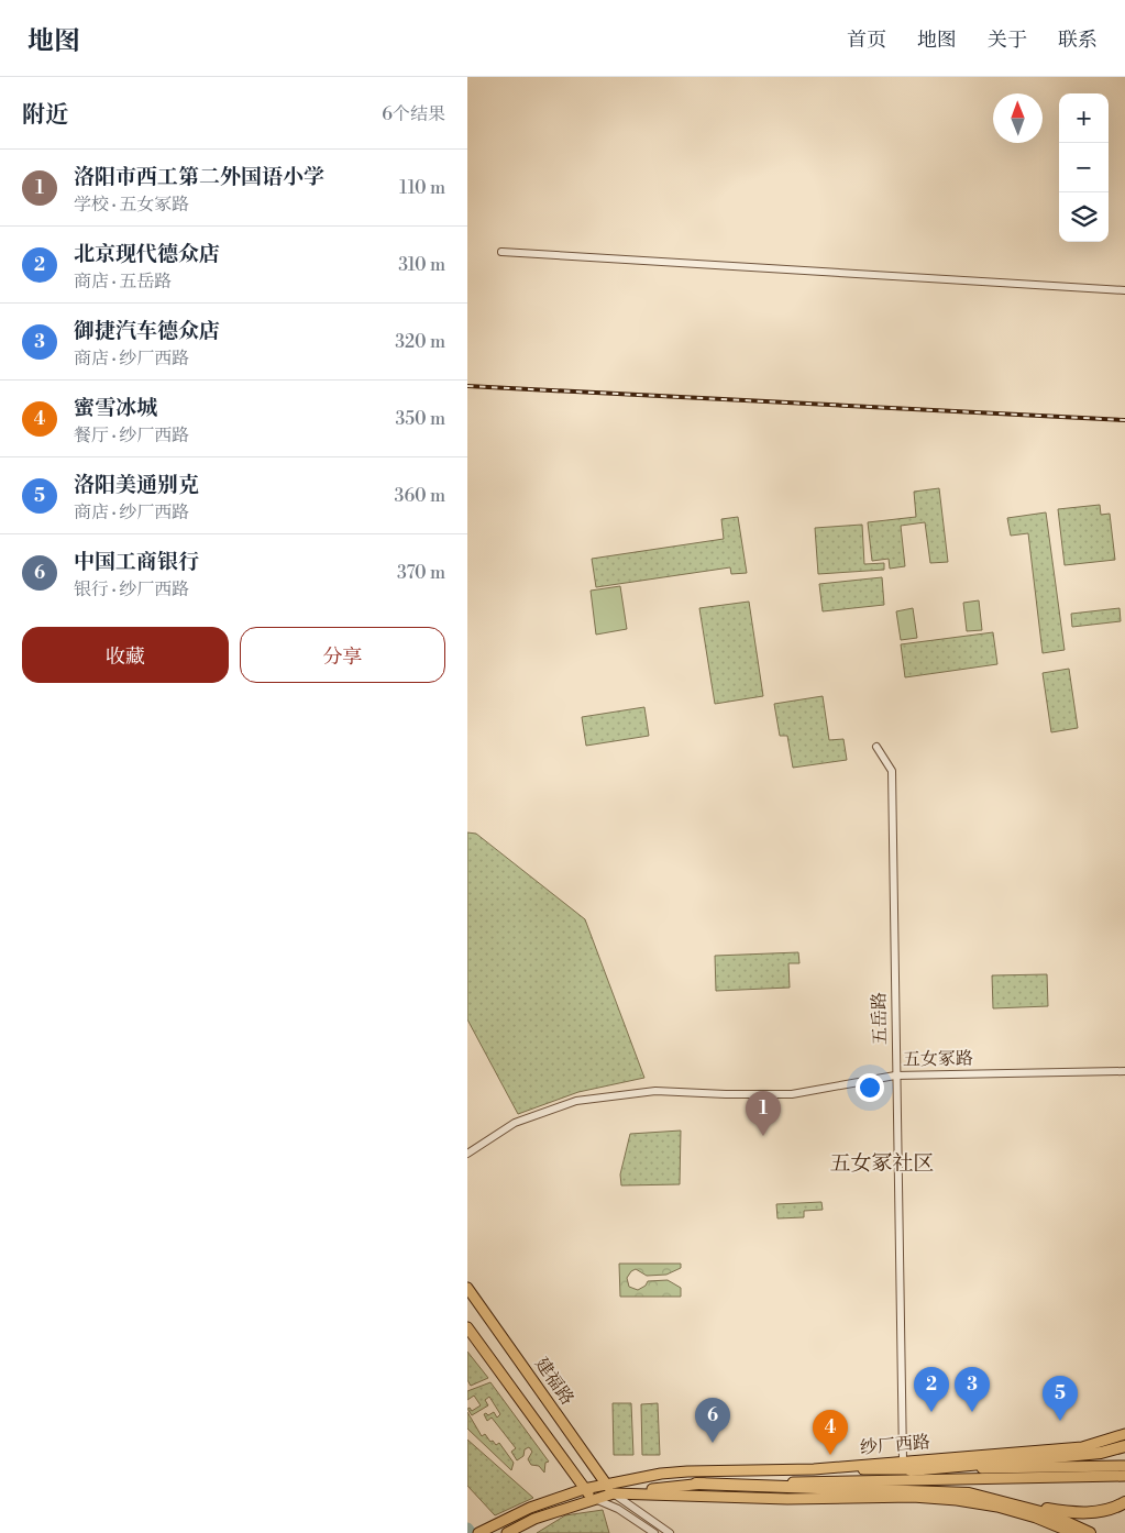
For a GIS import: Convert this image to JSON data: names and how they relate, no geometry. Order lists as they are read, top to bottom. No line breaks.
{"streets":{"main road":["建福路","纱厂西路"],"street":["五岳路","五女冢路"]},"crossings":[["五岳路","五女冢路"],["五岳路","纱厂西路"],["建福路","纱厂西路"]],"districts":["五女冢社区"],"north":"top","page":{"header":"地图","nav":["首页","地图","关于","联系"],"heading":["附近","6个结果"],"map_buttons":["+","−"],"list":[{"mark":"1","name":"洛阳市西工第二外国语小学","note":"学校 · 五女冢路","value":"110 m"},{"mark":"2","name":"北京现代德众店","note":"商店 · 五岳路","value":"310 m"},{"mark":"3","name":"御捷汽车德众店","note":"商店 · 纱厂西路","value":"320 m"},{"mark":"4","name":"蜜雪冰城","note":"餐厅 · 纱厂西路","value":"350 m"},{"mark":"5","name":"洛阳美通别克","note":"商店 · 纱厂西路","value":"360 m"},{"mark":"6","name":"中国工商银行","note":"银行 · 纱厂西路","value":"370 m"}],"buttons":["收藏","分享"],"pins":["1","2","3","5","6","4"]}}
